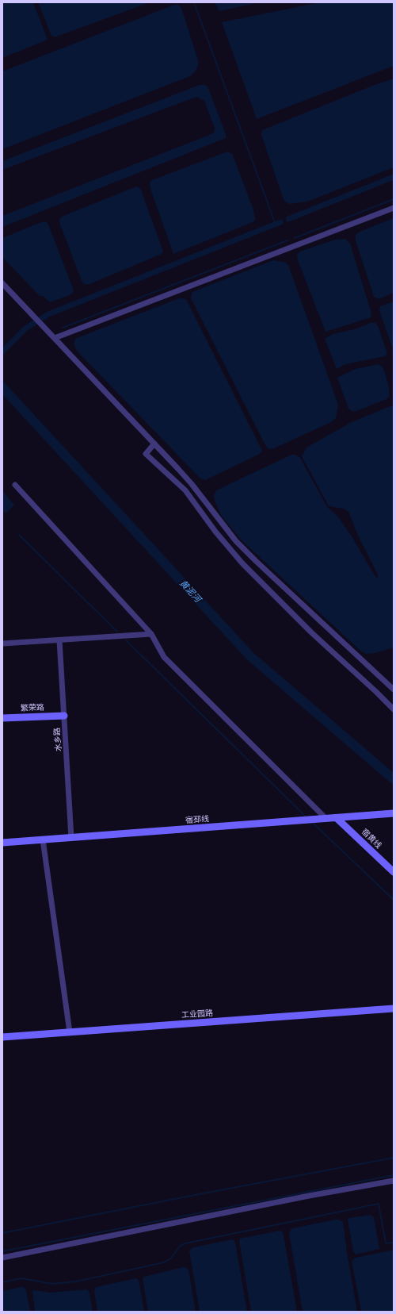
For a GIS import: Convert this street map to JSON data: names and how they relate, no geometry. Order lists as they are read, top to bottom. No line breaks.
{"streets":{"street":["繁荣路","水乡路","宿邳线","宿黄线","工业园路"]},"crossings":[["繁荣路","水乡路"],["水乡路","宿邳线"],["宿邳线","宿黄线"]],"water":["黄泥河"]}
